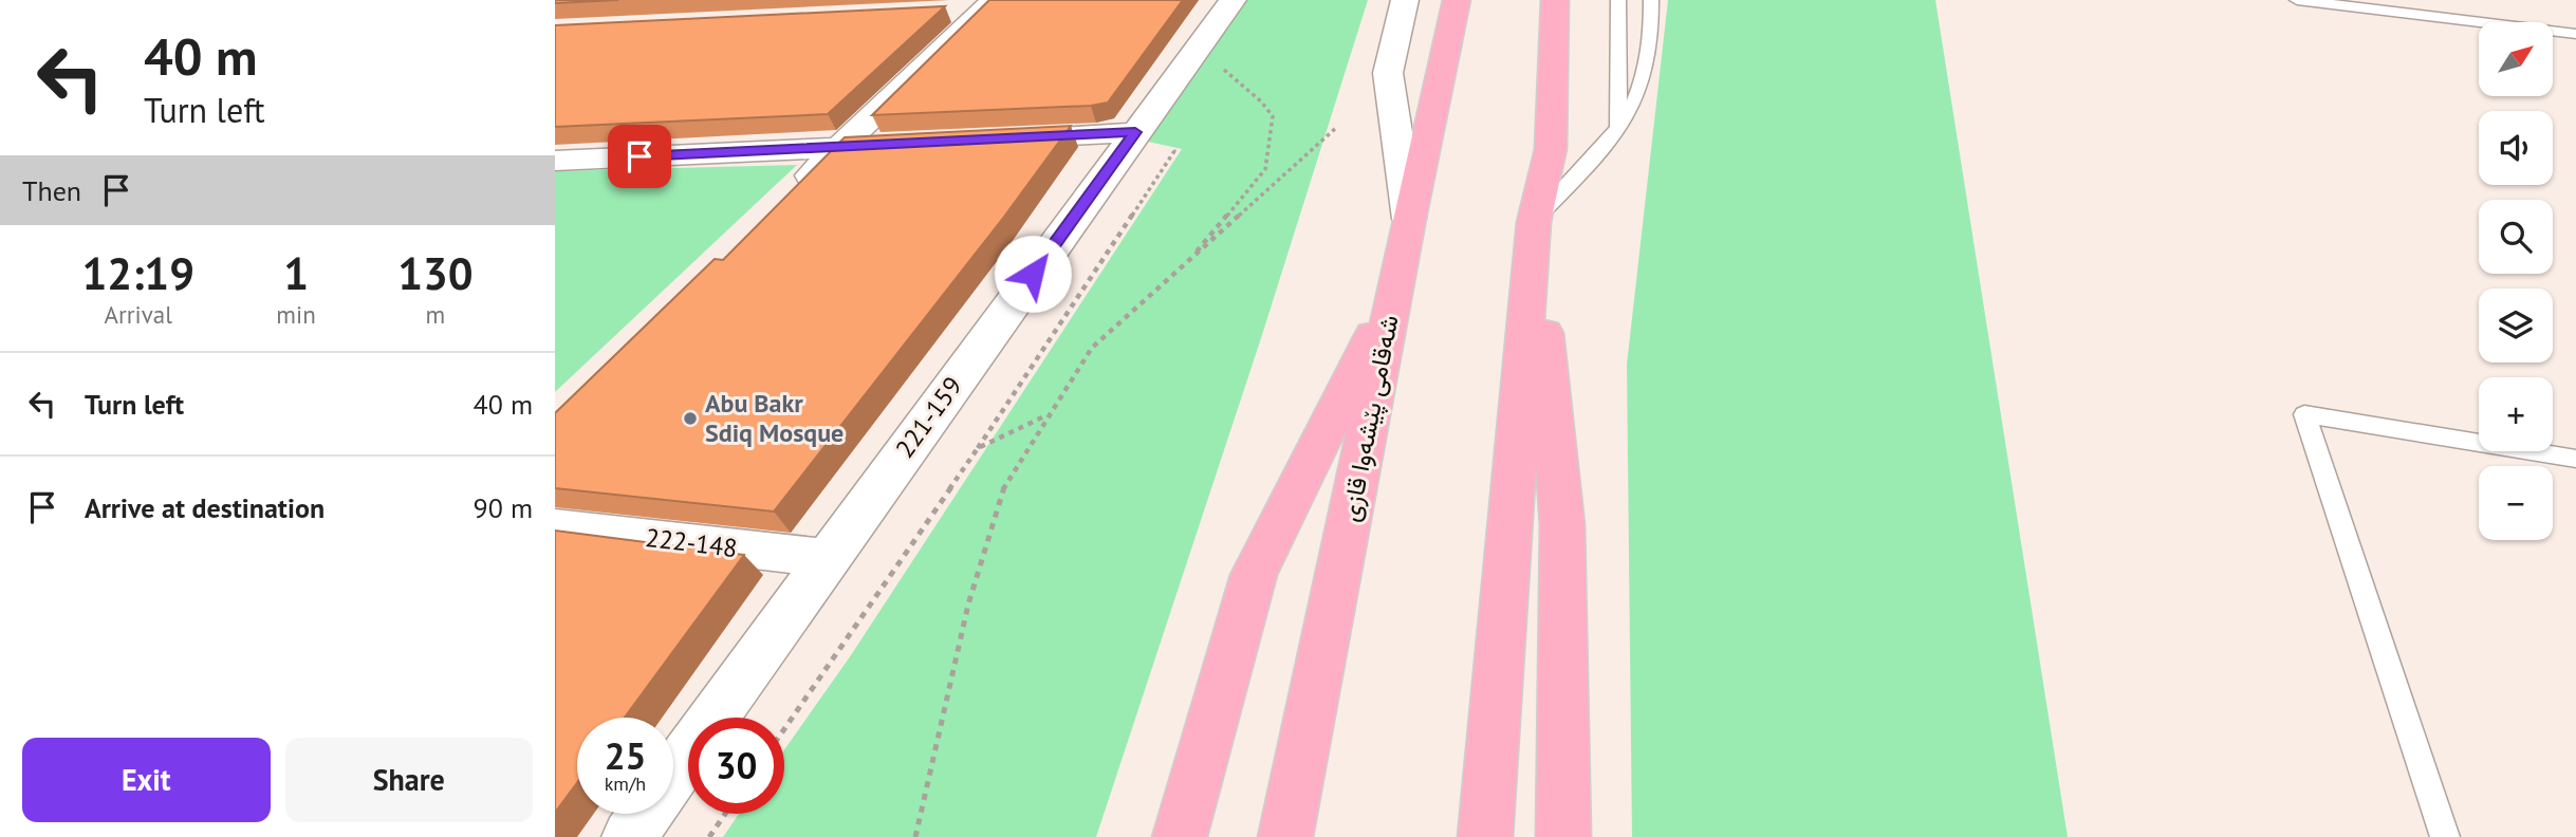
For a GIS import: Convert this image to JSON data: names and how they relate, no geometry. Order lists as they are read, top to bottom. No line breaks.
{"streets":{"highway":["شەقامی پێشەوا قازی"],"street":["221-159","222-148"]},"crossings":[["221-159","222-148"]],"places":["Abu Bakr Sdiq Mosque"],"north":"top right","page":{"turn":["40 m","Turn left"],"map_buttons":["+","−"],"then":"Then","eta":["12:19","Arrival","1","min","130","m"],"list":[{"name":"Turn left","value":"40 m"},{"name":"Arrive at destination","value":"90 m"}],"speed":"25 km/h","limit":"30","buttons":["Exit","Share"]}}
